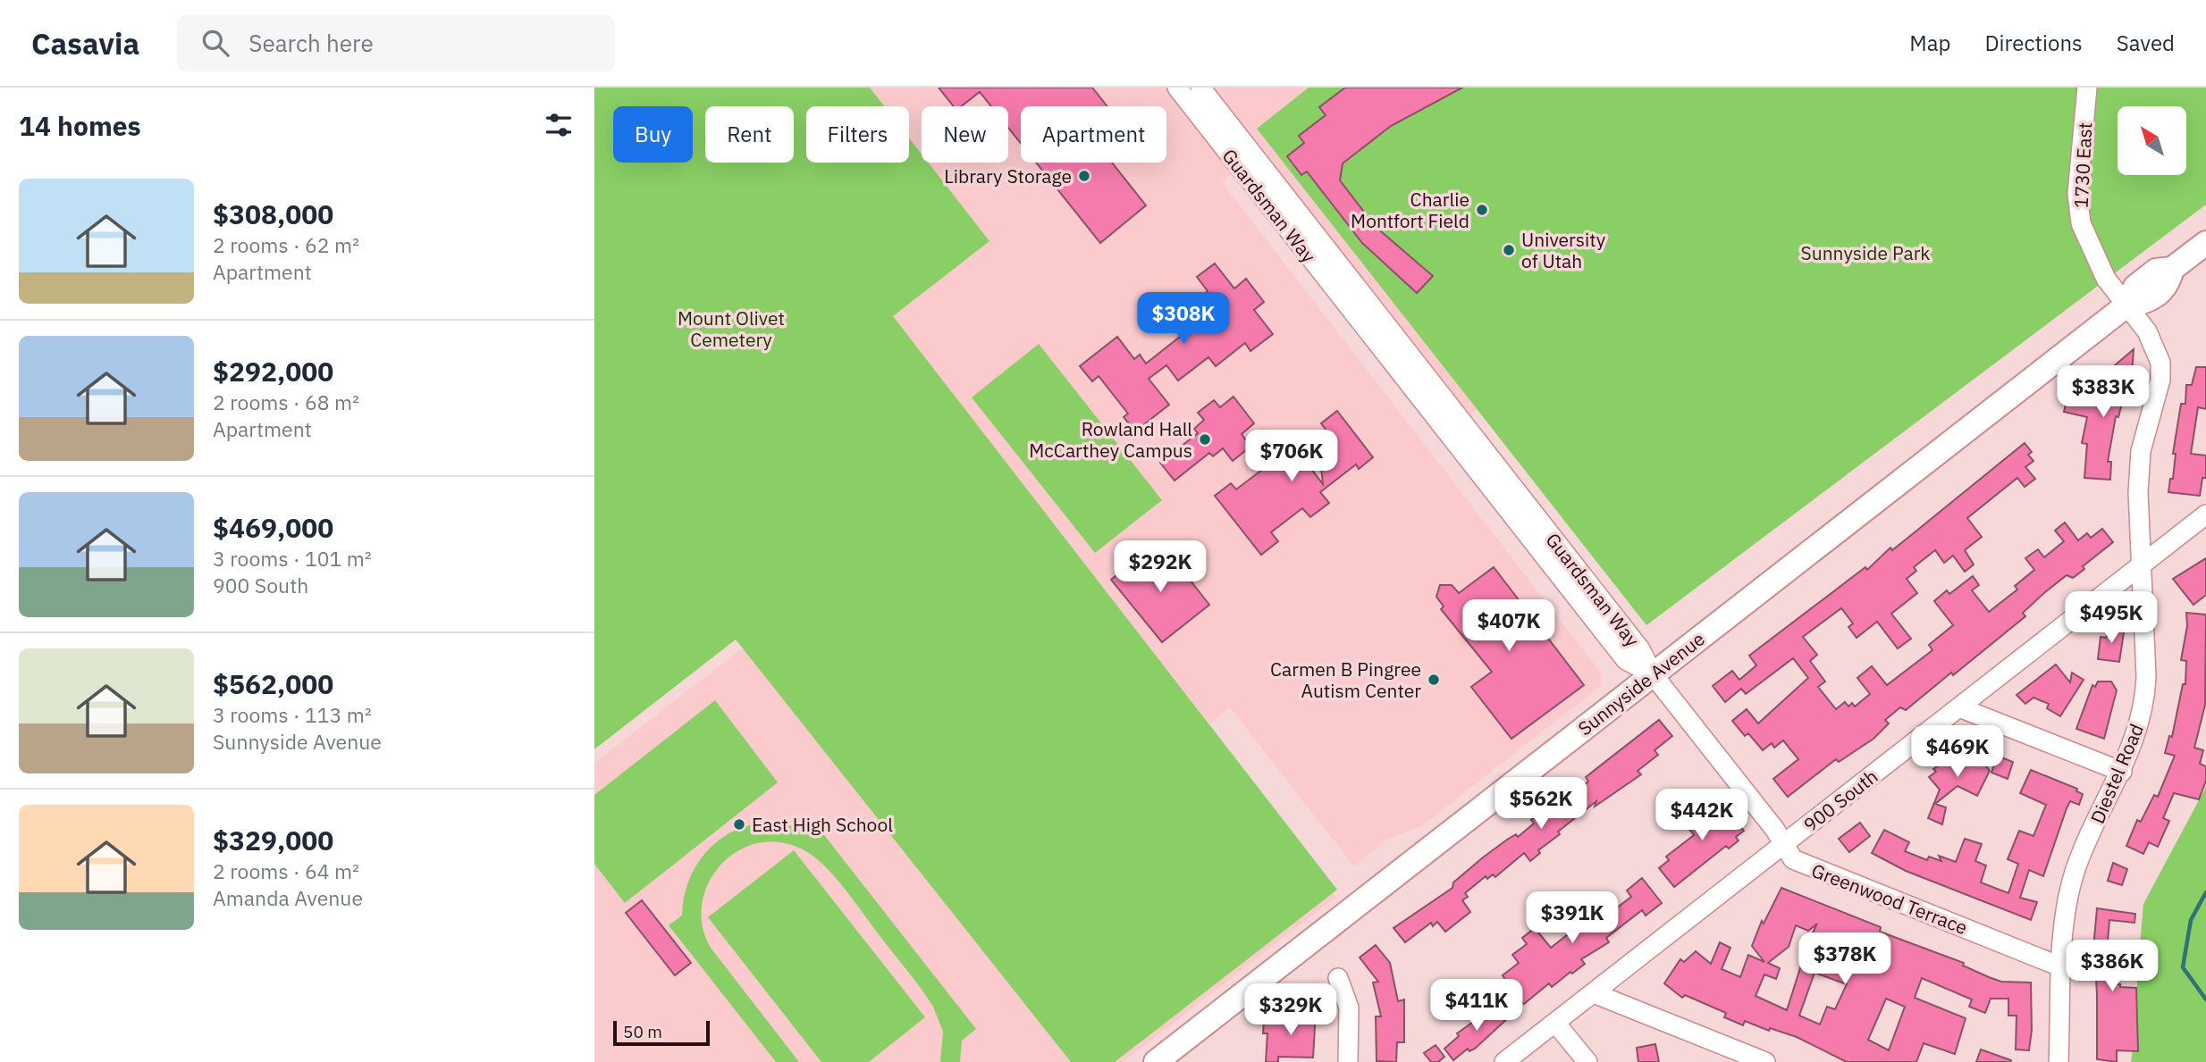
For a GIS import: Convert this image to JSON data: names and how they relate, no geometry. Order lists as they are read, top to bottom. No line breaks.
{"streets":{"main road":["Sunnyside Avenue"],"street":["1730 East","Guardsman Way","Diestel Road","900 South","Greenwood Terrace"]},"crossings":[["1730 East","Sunnyside Avenue"],["1730 East","Diestel Road"],["Guardsman Way","Sunnyside Avenue"],["Guardsman Way","Greenwood Terrace"],["Sunnyside Avenue","Diestel Road"],["Sunnyside Avenue","Greenwood Terrace"],["Diestel Road","900 South"],["Diestel Road","Greenwood Terrace"],["900 South","Greenwood Terrace"]],"parks":["Sunnyside Park","Mount Olivet Cemetery"],"places":["Library Storage","Charlie Montfort Field","University of Utah","Rowland Hall McCarthey Campus","Carmen B Pingree Autism Center","East High School"],"scale_bar":"50 m","north":"top left","page":{"header":"Casavia","search":"Search here","nav":["Map","Directions","Saved"],"heading":"14 homes","chip":["Buy","Rent","Filters","New","Apartment"],"list":[{"name":"$308,000","note":"2 rooms · 62 m² · Apartment"},{"name":"$292,000","note":"2 rooms · 68 m² · Apartment"},{"name":"$469,000","note":"3 rooms · 101 m² · 900 South"},{"name":"$562,000","note":"3 rooms · 113 m² · Sunnyside Avenue"},{"name":"$329,000","note":"2 rooms · 64 m² · Amanda Avenue"}],"price":["$308K","$383K","$706K","$292K","$495K","$407K","$469K","$562K","$442K","$391K","$378K","$386K","$411K","$329K"],"scale":"50 m"}}
